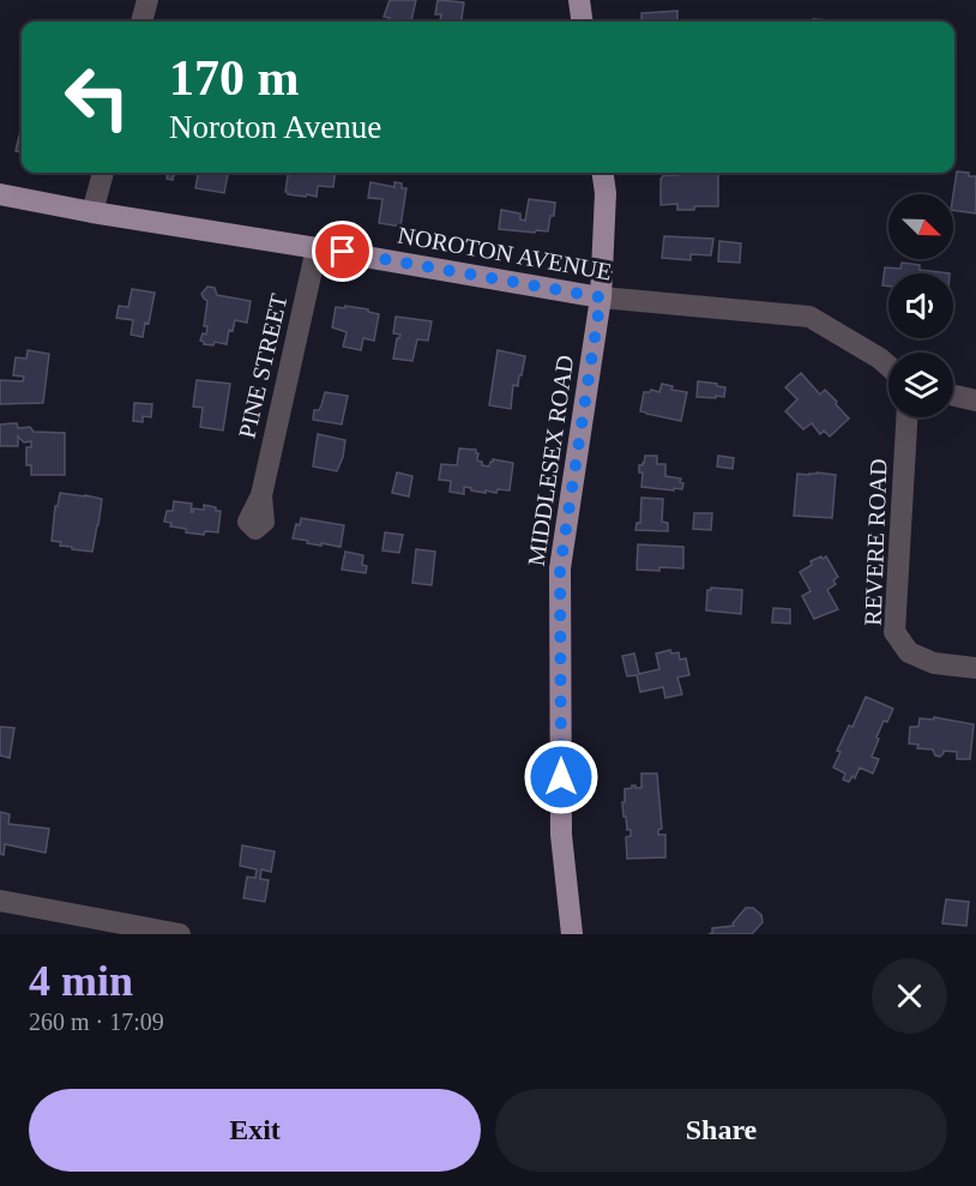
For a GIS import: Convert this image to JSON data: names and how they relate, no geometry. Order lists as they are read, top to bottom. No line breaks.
{"streets":{"main road":["NOROTON AVENUE","MIDDLESEX ROAD"],"street":["PINE STREET","REVERE ROAD"]},"crossings":[["NOROTON AVENUE","PINE STREET"],["NOROTON AVENUE","MIDDLESEX ROAD"]],"north":"bottom right","page":{"turn":["170 m","Noroton Avenue"],"heading":["4 min","260 m · 17:09"],"buttons":["Exit","Share"]}}
